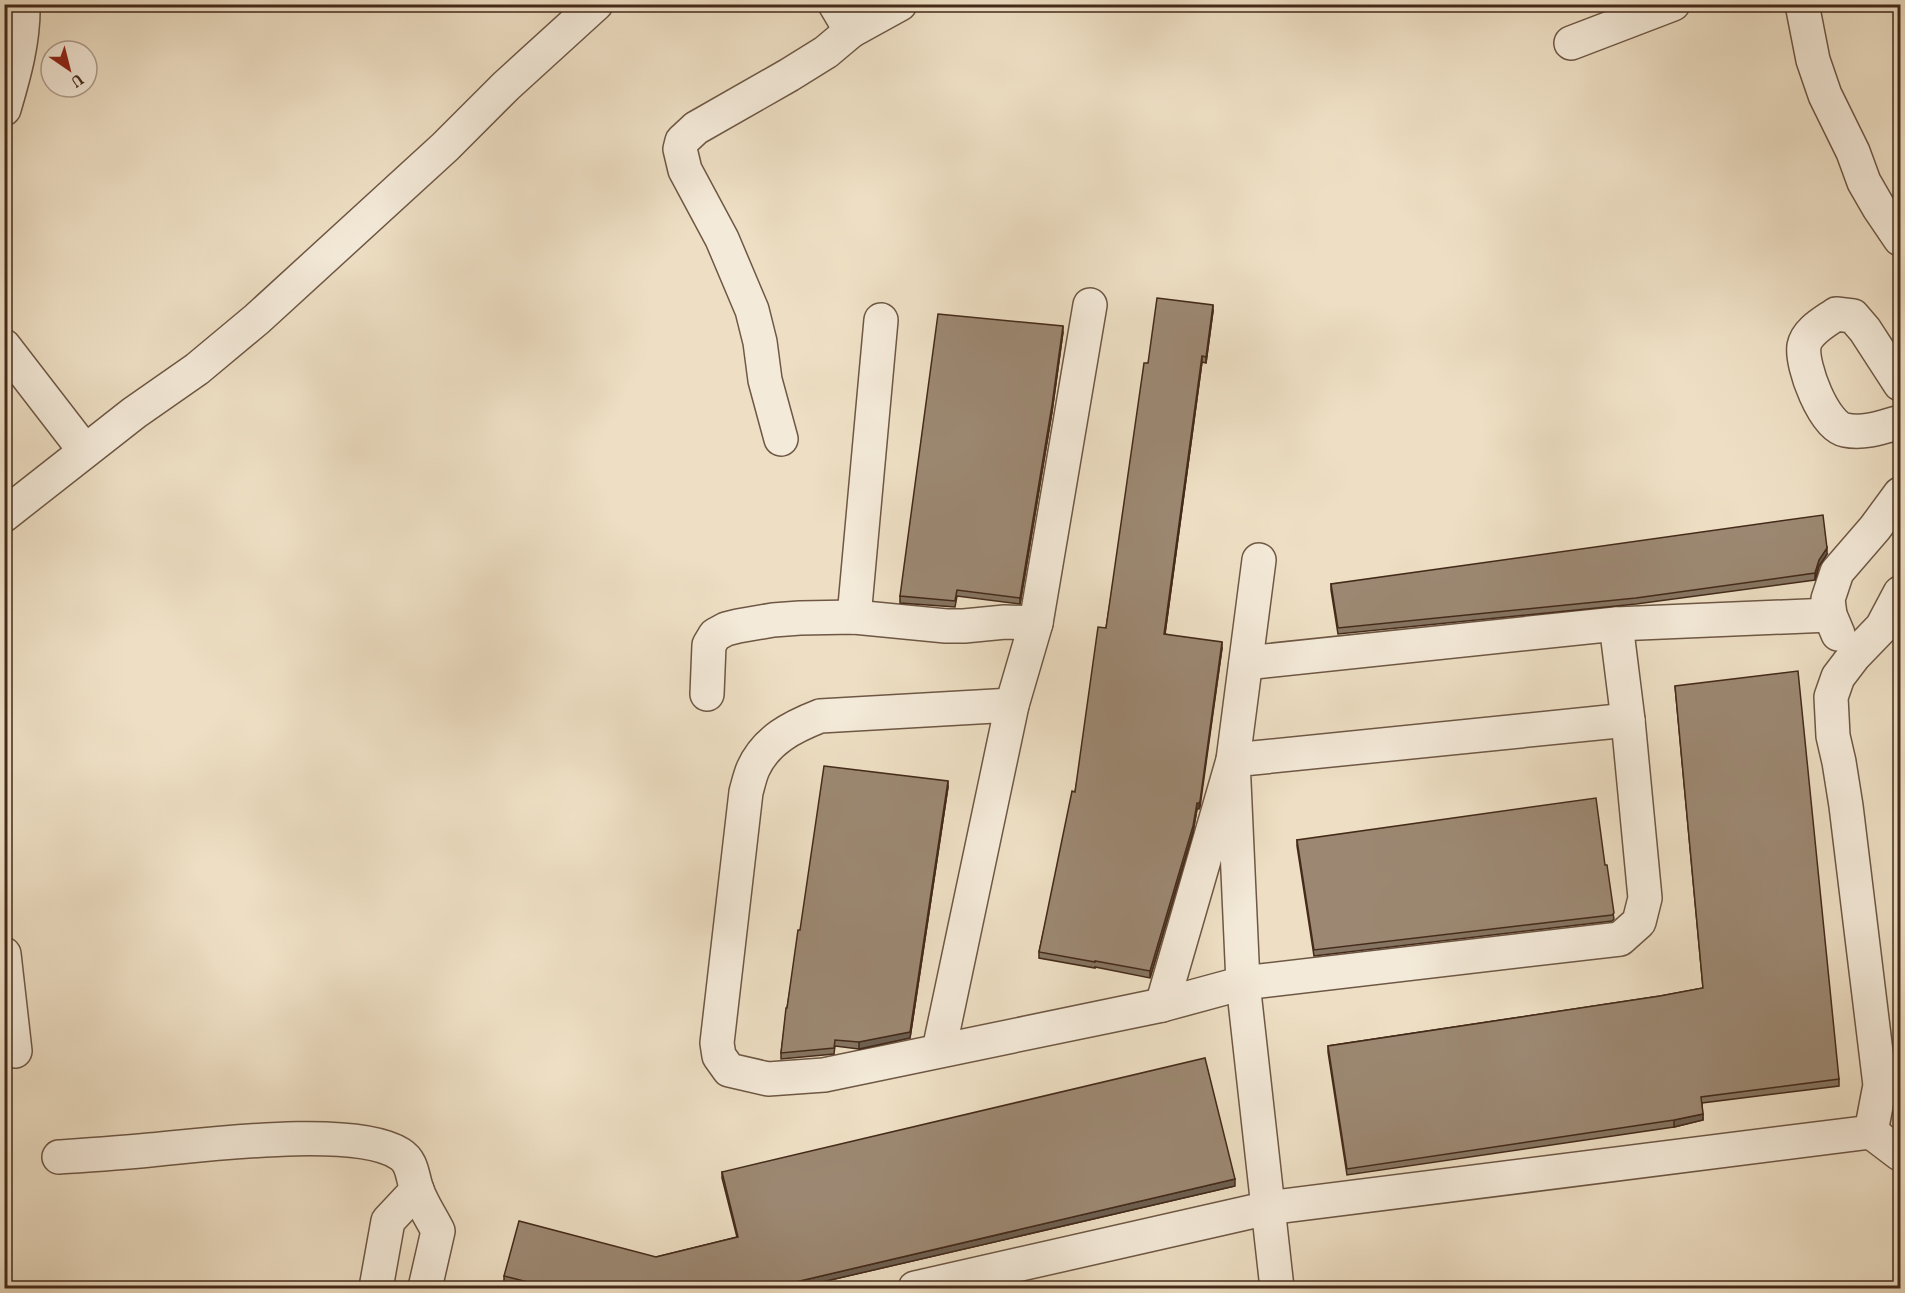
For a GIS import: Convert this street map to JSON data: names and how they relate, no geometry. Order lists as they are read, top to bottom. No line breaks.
{"north":"bottom right"}
